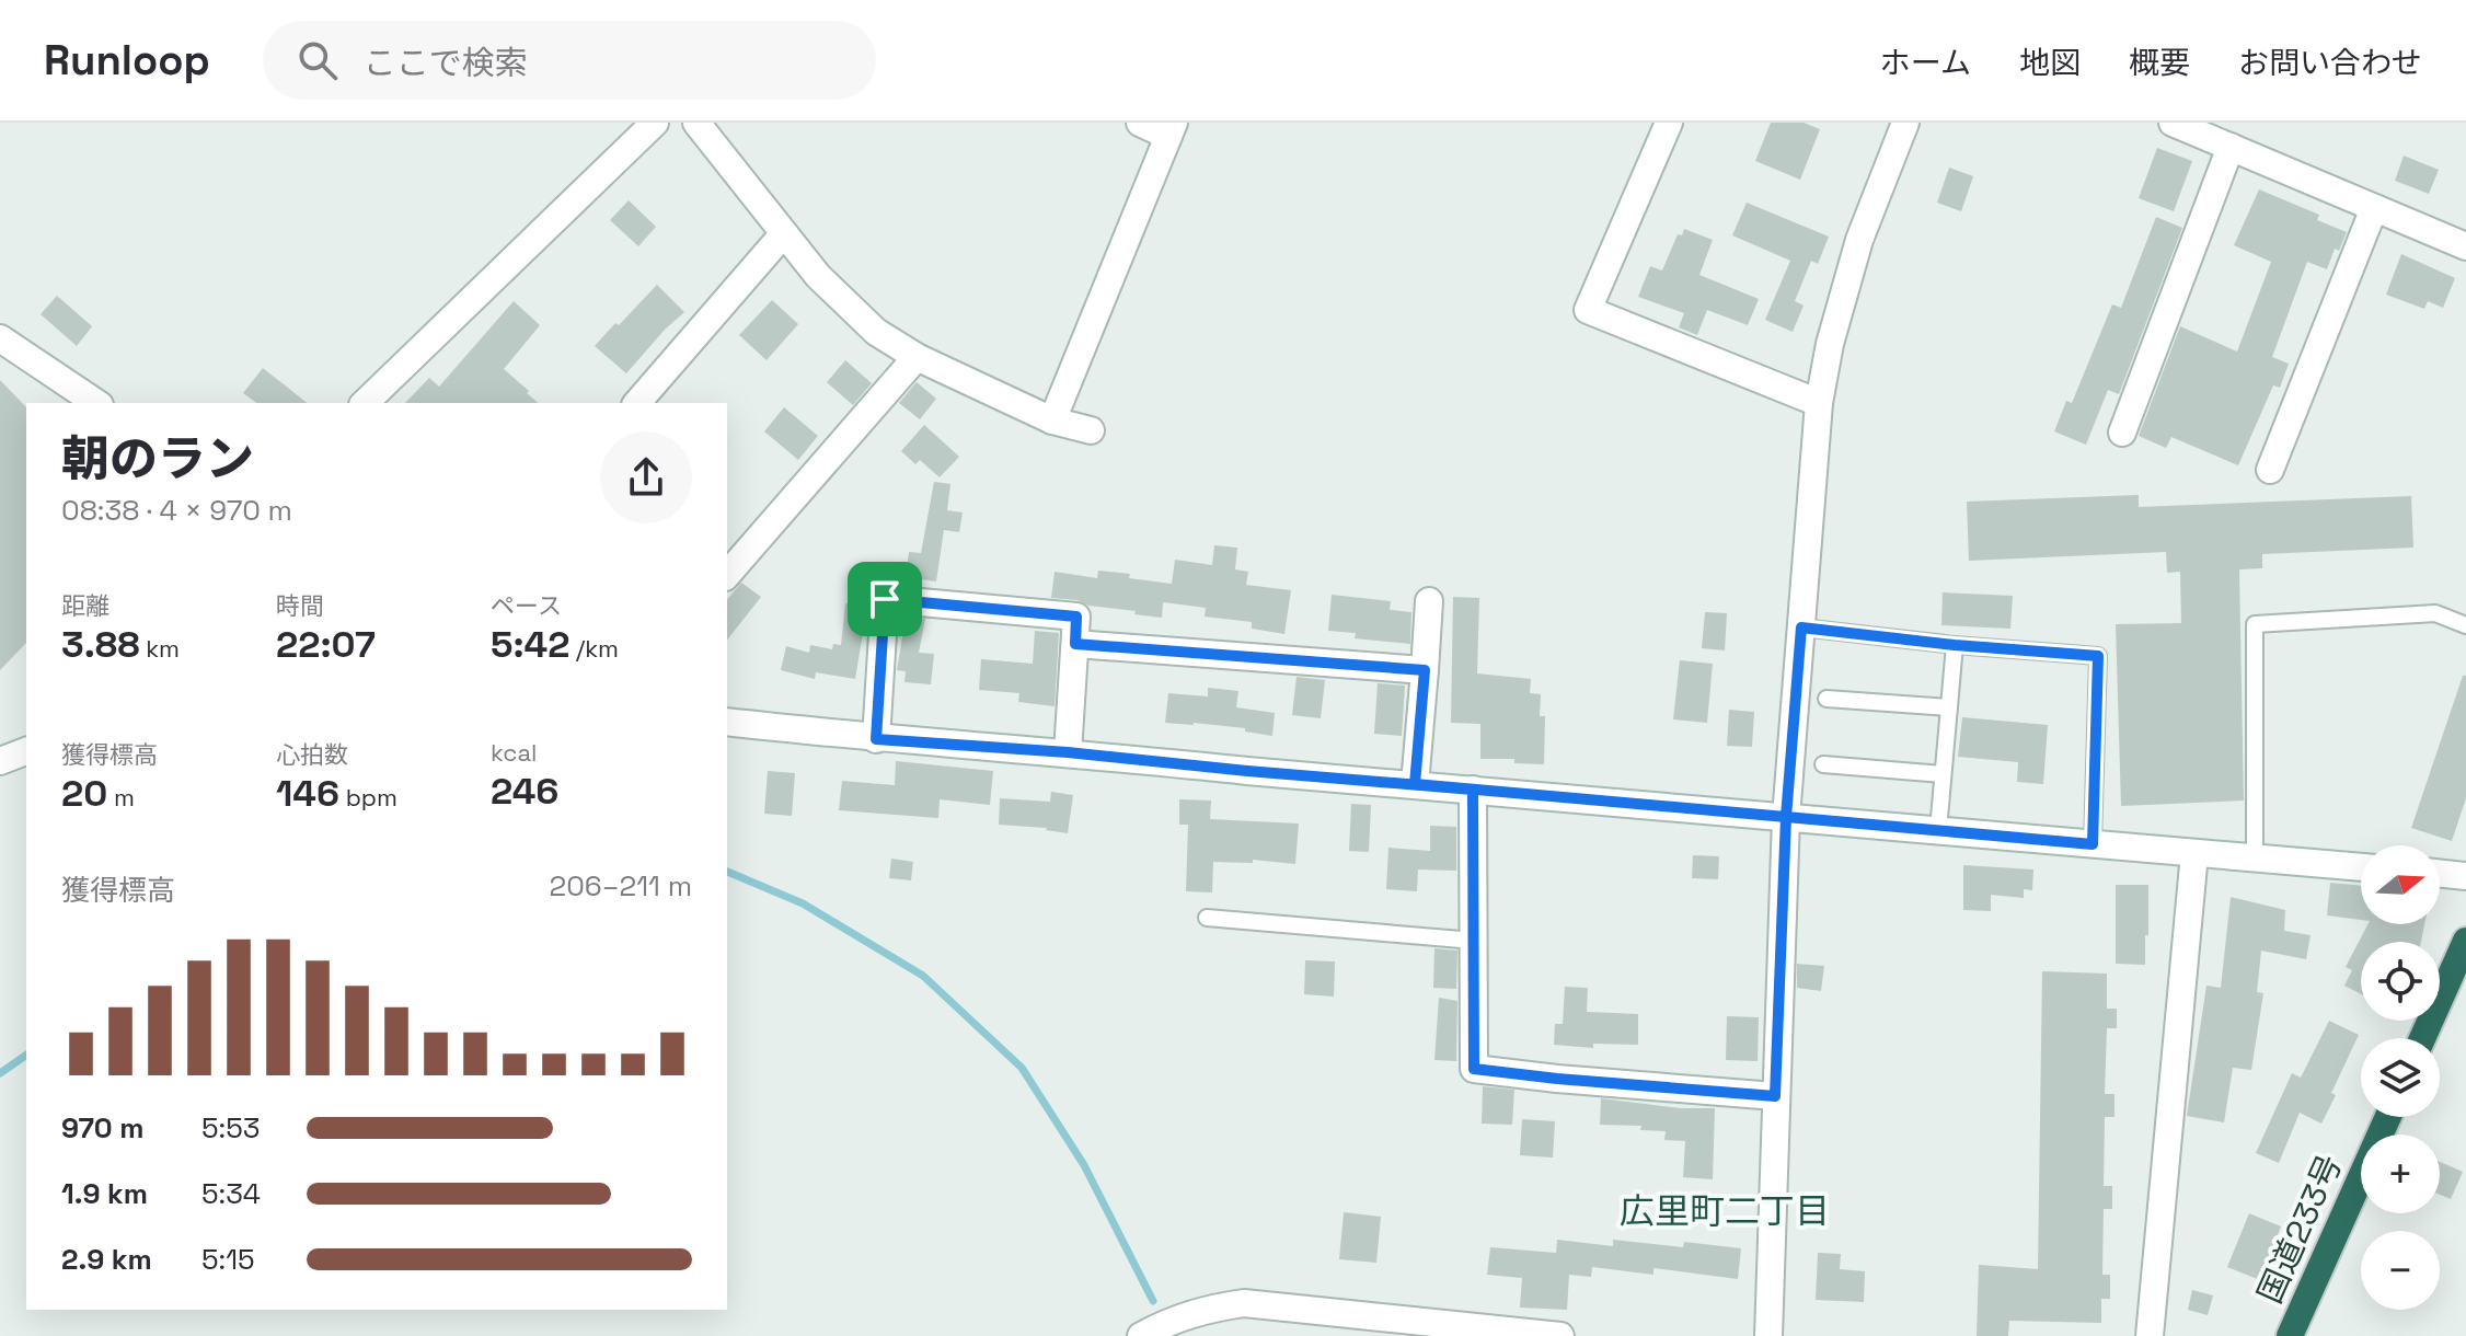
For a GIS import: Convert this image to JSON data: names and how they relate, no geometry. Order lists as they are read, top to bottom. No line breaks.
{"streets":{"highway":["国道233号"]},"districts":["広里町二丁目"],"north":"right","page":{"header":"Runloop","search":"ここで検索","nav":["ホーム","地図","概要","お問い合わせ"],"heading":["朝のラン","08:38 · 4 × 970 m"],"stats":[["距離","3.88 km"],["時間","22:07"],["ペース","5:42 /km"],["獲得標高","20 m"],["心拍数","146 bpm"],["kcal","246"]],"map_buttons":["+","−"],"chart":["獲得標高","206–211 m"],"list":[{"name":"970 m","note":"5:53"},{"name":"1.9 km","note":"5:34"},{"name":"2.9 km","note":"5:15"}]}}
